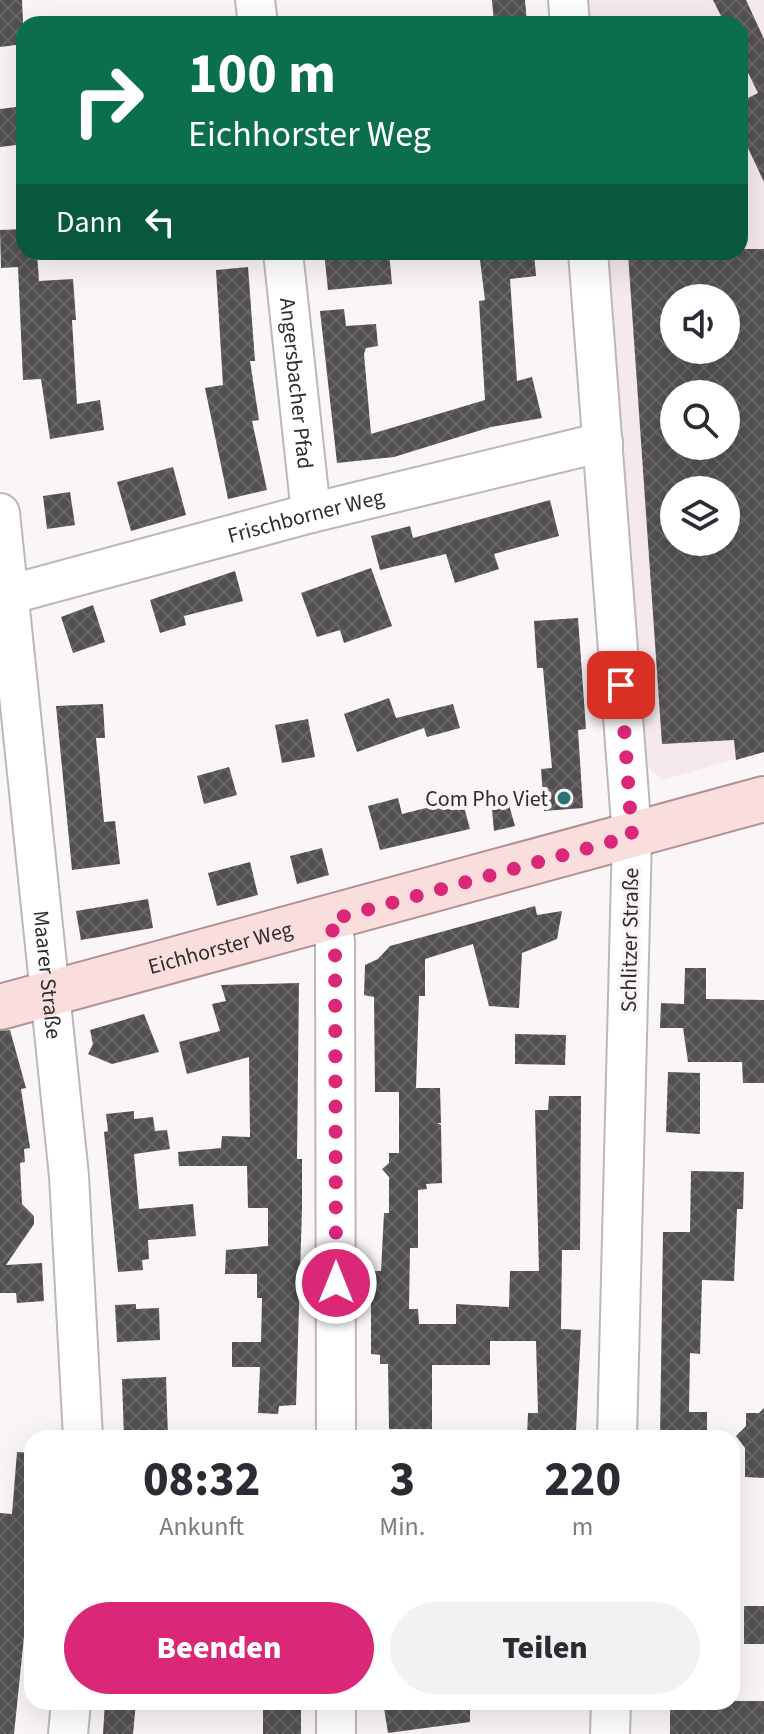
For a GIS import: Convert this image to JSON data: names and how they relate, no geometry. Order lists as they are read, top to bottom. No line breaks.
{"streets":{"main road":["Eichhorster Weg"],"street":["Angersbacher Pfad","Frischborner Weg","Schlitzer Straße","Maarer Straße"]},"crossings":[["Angersbacher Pfad","Frischborner Weg"],["Frischborner Weg","Schlitzer Straße"],["Frischborner Weg","Maarer Straße"],["Schlitzer Straße","Eichhorster Weg"],["Eichhorster Weg","Maarer Straße"]],"places":["Com Pho Viet"],"page":{"turn":["100 m","Eichhorster Weg"],"then":"Dann","eta":["08:32","Ankunft","3","Min.","220","m"],"buttons":["Beenden","Teilen"]}}
